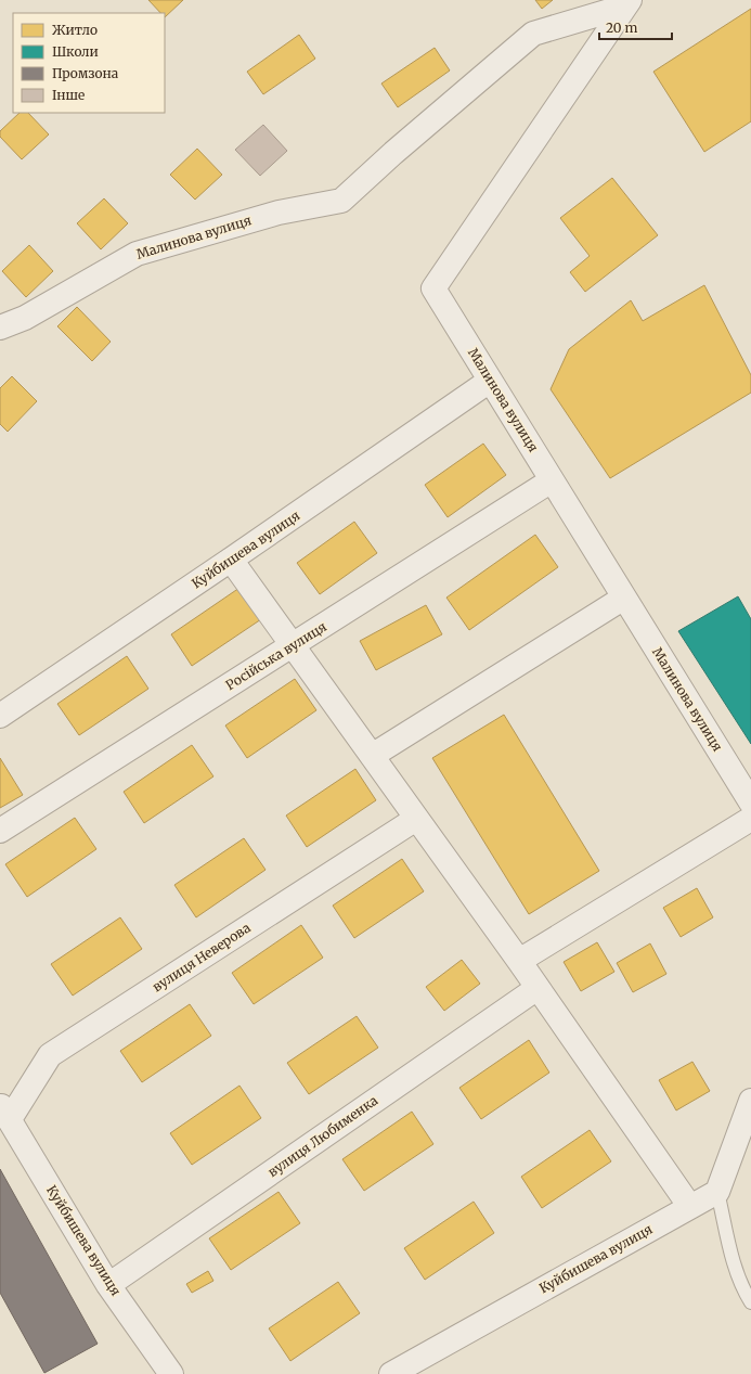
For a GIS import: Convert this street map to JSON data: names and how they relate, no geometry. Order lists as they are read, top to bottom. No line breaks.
{"streets":{"street":["Малинова вулиця","Куйбишева вулиця","Російська вулиця","вулиця Неверова","вулиця Любименка"]},"crossings":[["Малинова вулиця","Куйбишева вулиця"],["Малинова вулиця","Російська вулиця"],["Куйбишева вулиця","вулиця Неверова"],["Куйбишева вулиця","вулиця Любименка"]],"legend":["Житло","Школи","Промзона","Інше"],"scale_bar":"20 m"}
